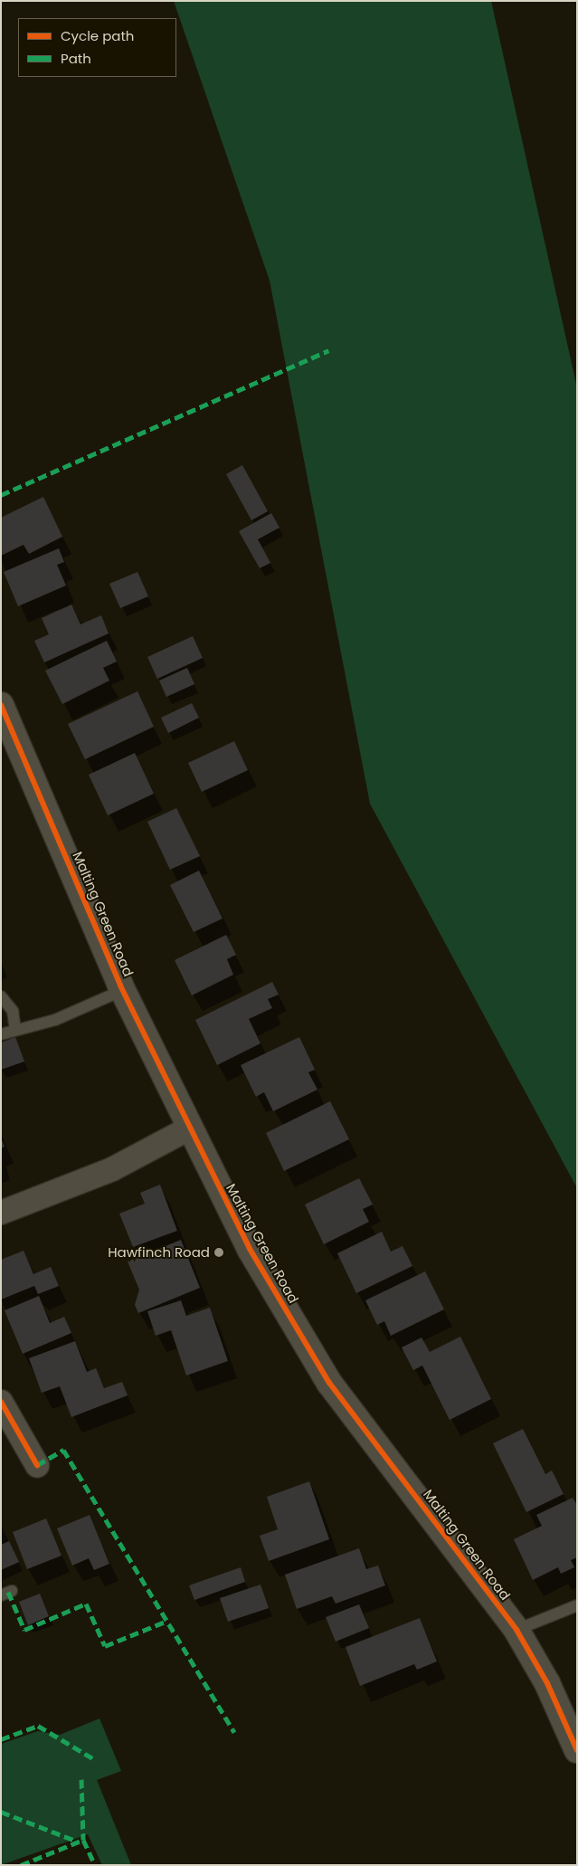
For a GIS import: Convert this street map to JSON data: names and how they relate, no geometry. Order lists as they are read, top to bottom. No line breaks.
{"streets":{"street":["Malting Green Road"]},"places":["Hawfinch Road"],"legend":["Cycle path","Path"]}
